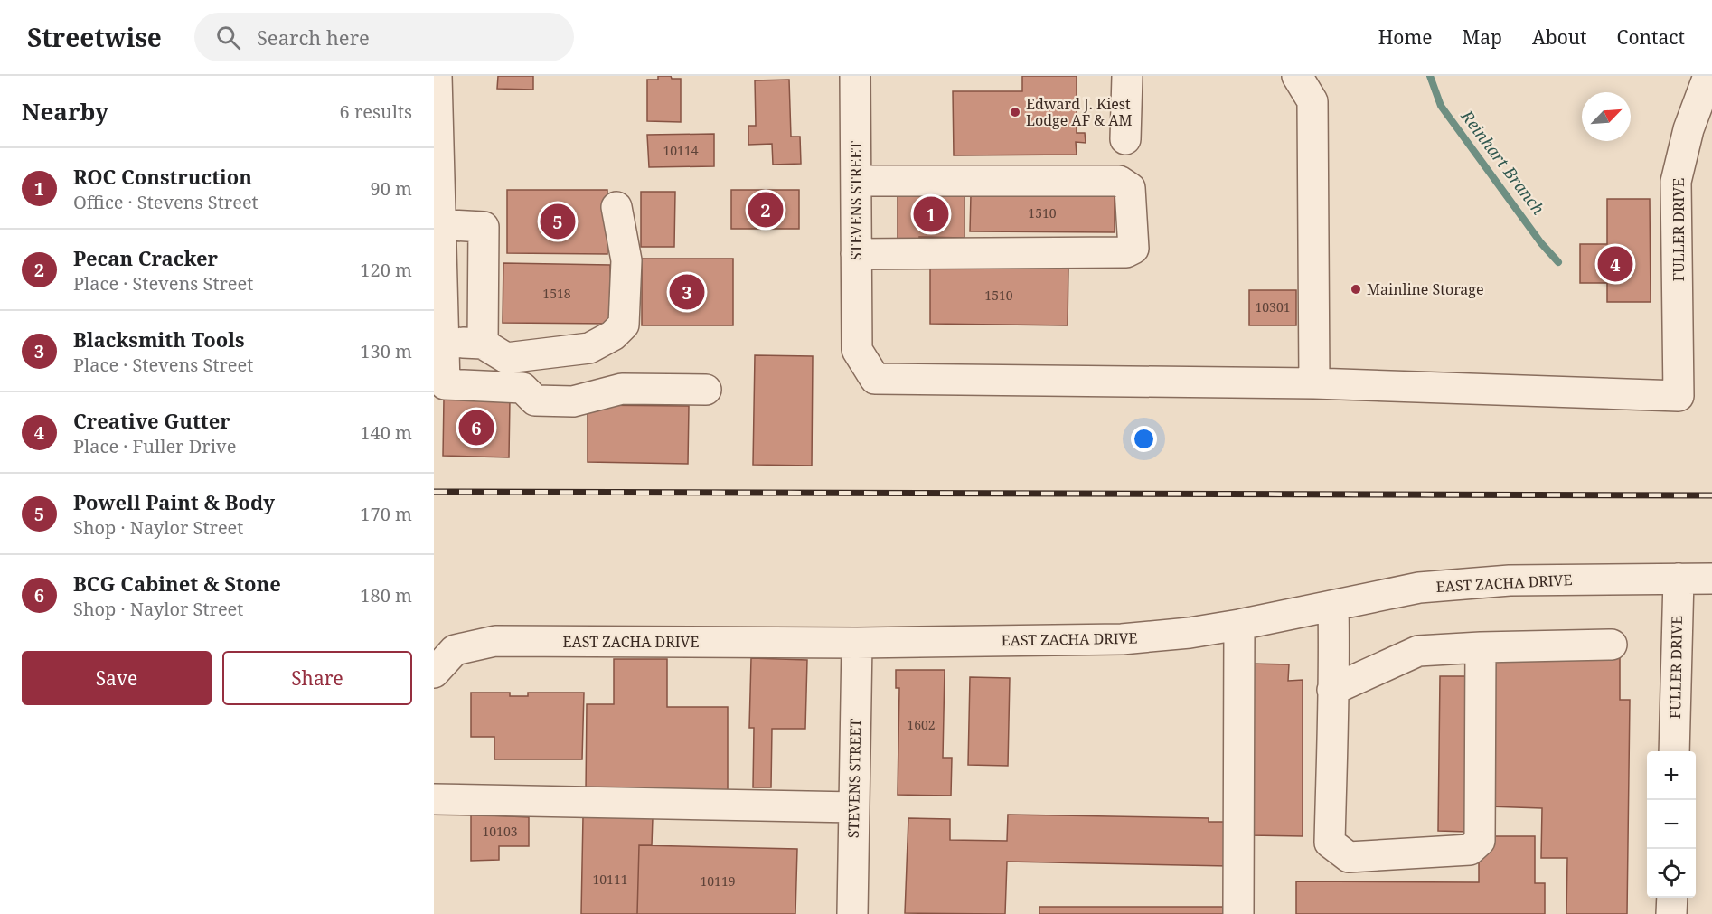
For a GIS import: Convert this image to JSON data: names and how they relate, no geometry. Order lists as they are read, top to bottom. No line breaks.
{"streets":{"street":["STEVENS STREET","FULLER DRIVE","EAST ZACHA DRIVE"]},"crossings":[["STEVENS STREET","FULLER DRIVE"],["STEVENS STREET","EAST ZACHA DRIVE"],["FULLER DRIVE","EAST ZACHA DRIVE"]],"water":["Reinhart Branch"],"places":["Edward J. Kiest Lodge AF & AM","Mainline Storage"],"house_numbers":["10114","1510","1518","1510","10301","1602","10103","10111","10119"],"north":"top right","page":{"header":"Streetwise","search":"Search here","nav":["Home","Map","About","Contact"],"heading":["Nearby","6 results"],"list":[{"mark":"1","name":"ROC Construction","note":"Office · Stevens Street","value":"90 m"},{"mark":"2","name":"Pecan Cracker","note":"Place · Stevens Street","value":"120 m"},{"mark":"3","name":"Blacksmith Tools","note":"Place · Stevens Street","value":"130 m"},{"mark":"4","name":"Creative Gutter","note":"Place · Fuller Drive","value":"140 m"},{"mark":"5","name":"Powell Paint & Body","note":"Shop · Naylor Street","value":"170 m"},{"mark":"6","name":"BCG Cabinet & Stone","note":"Shop · Naylor Street","value":"180 m"}],"pins":["2","1","5","4","3","6"],"buttons":["Save","Share"],"map_buttons":["+","−"]}}
